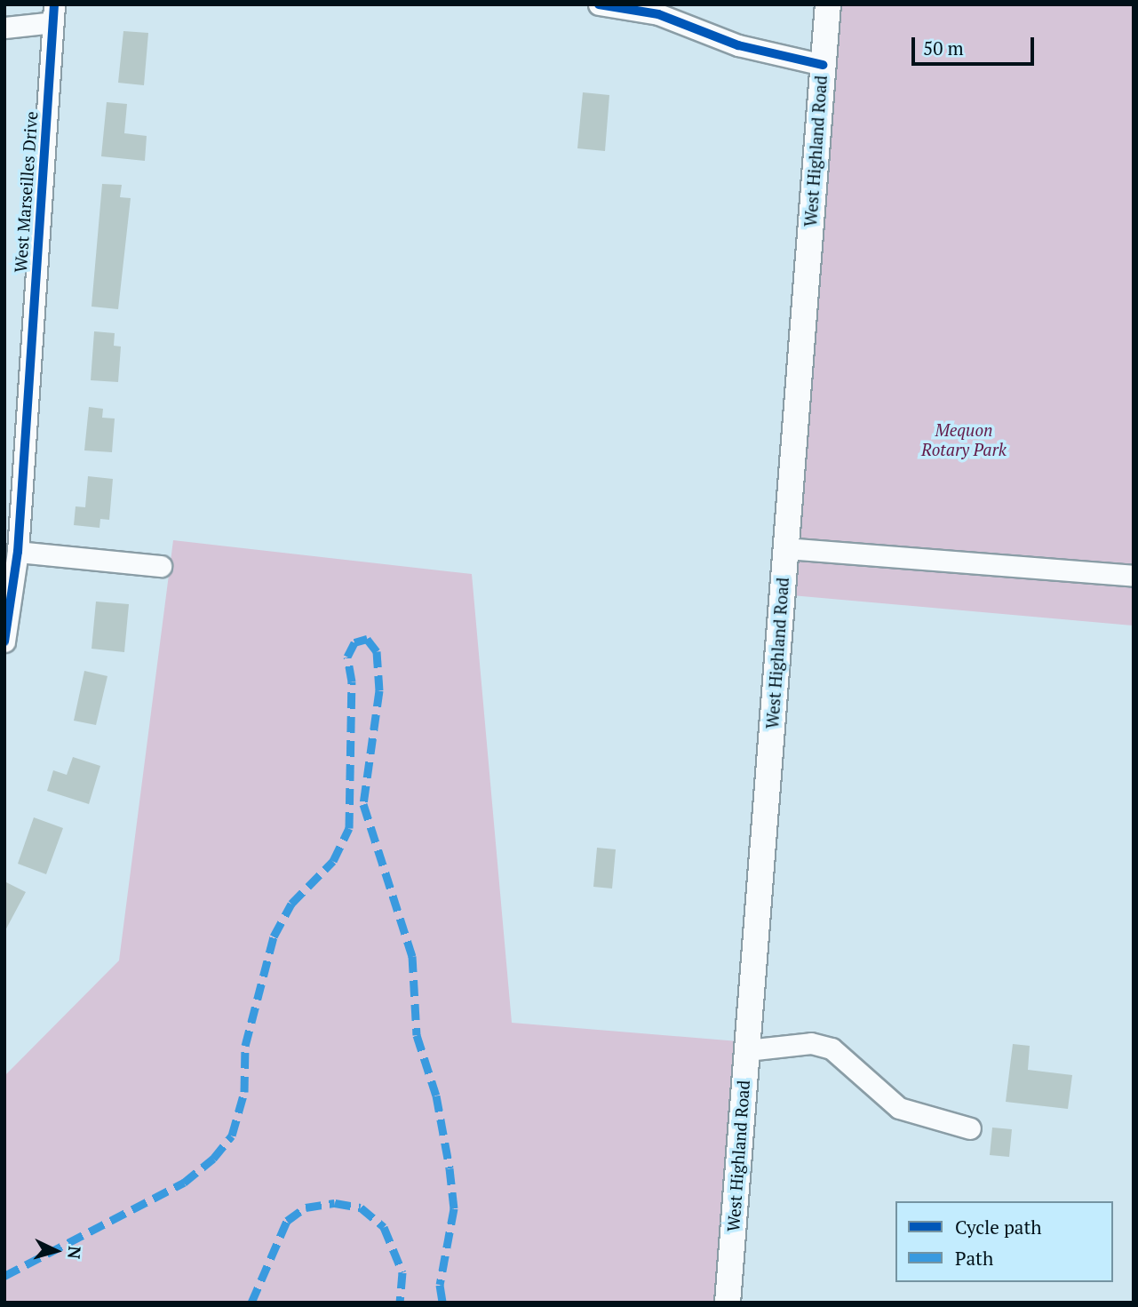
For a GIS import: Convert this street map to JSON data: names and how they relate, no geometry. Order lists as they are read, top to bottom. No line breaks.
{"streets":{"main road":["West Highland Road"],"street":["West Marseilles Drive"]},"parks":["Mequon Rotary Park"],"legend":["Cycle path","Path"],"scale_bar":"50 m","north":"right"}
